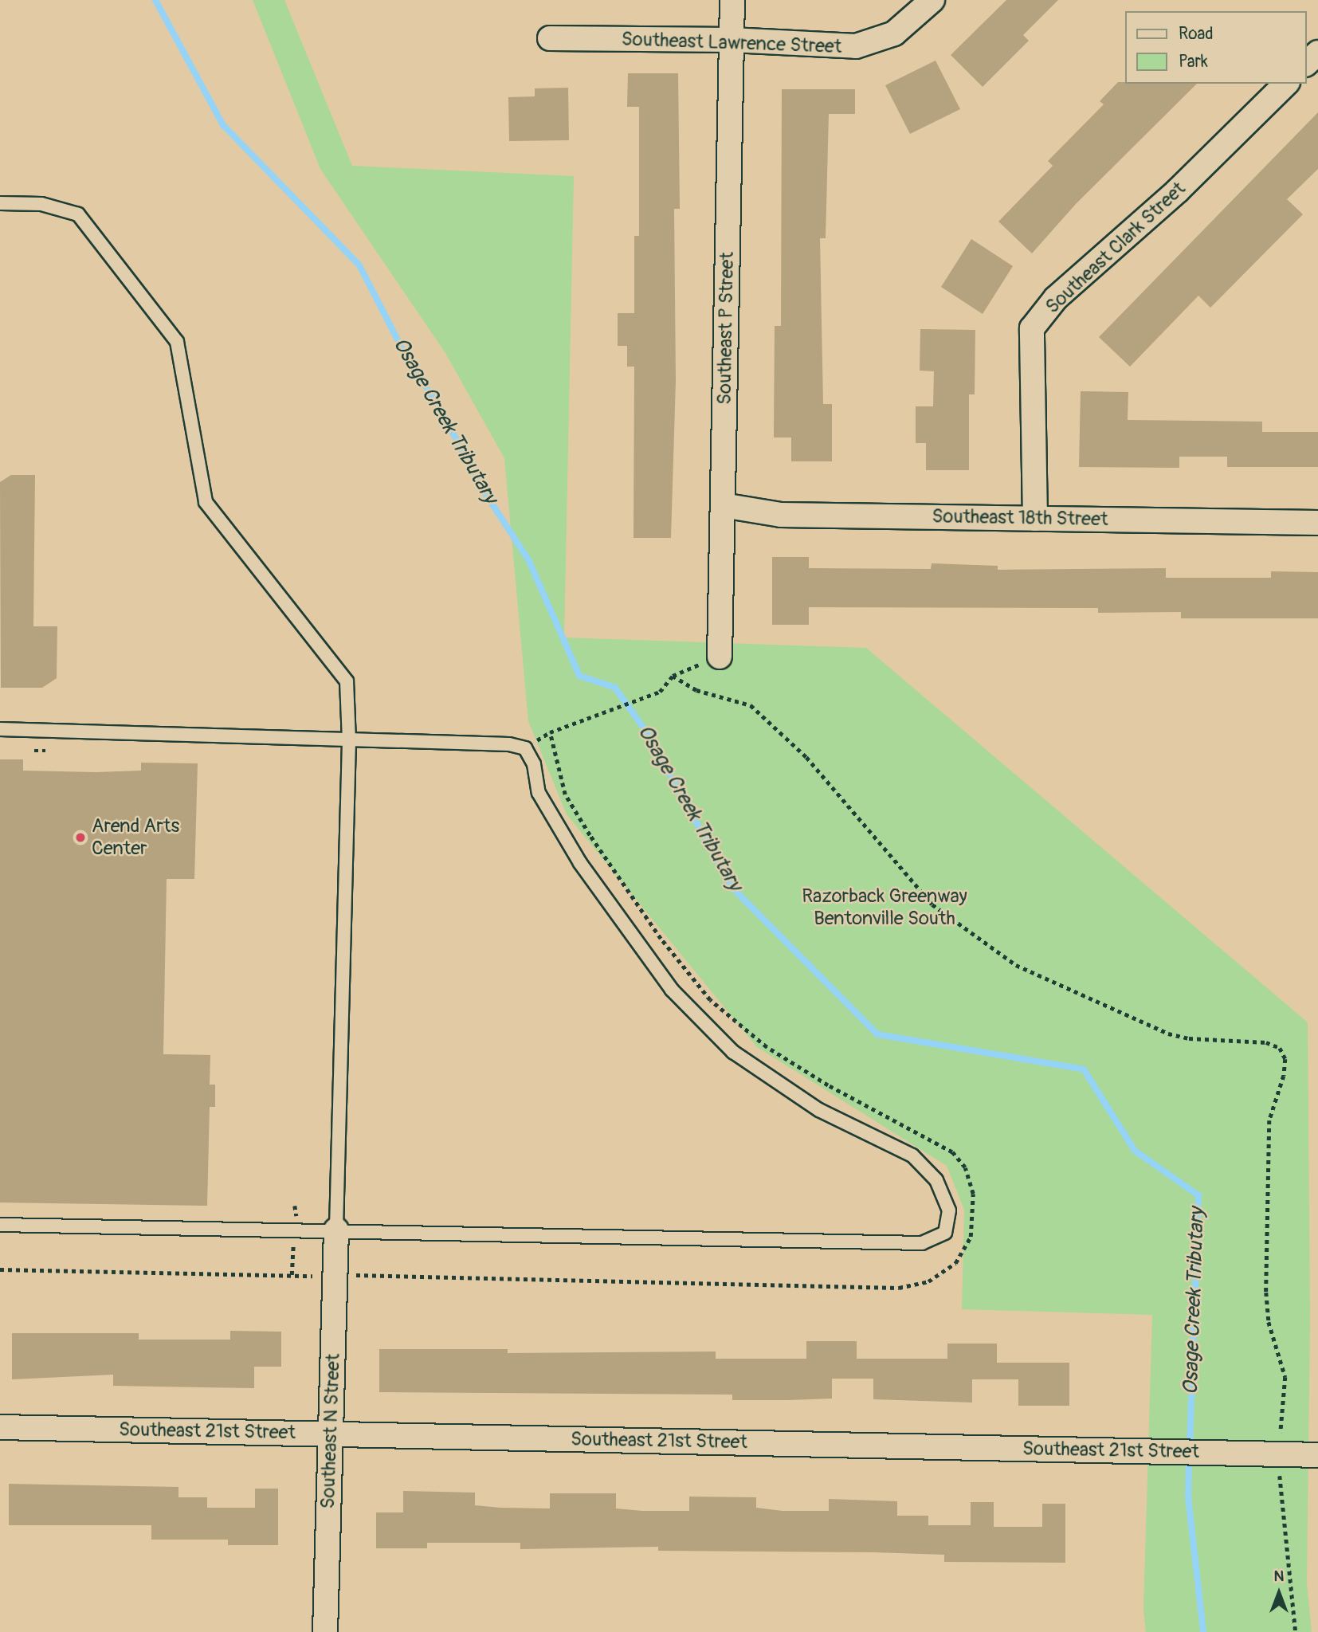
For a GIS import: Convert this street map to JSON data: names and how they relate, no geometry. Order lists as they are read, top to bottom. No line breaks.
{"streets":{"street":["Southeast Lawrence Street","Southeast Clark Street","Southeast P Street","Southeast 18th Street","Southeast 21st Street","Southeast N Street"]},"crossings":[["Southeast Lawrence Street","Southeast P Street"],["Southeast Clark Street","Southeast 18th Street"],["Southeast P Street","Southeast 18th Street"],["Southeast 21st Street","Southeast N Street"]],"water":["Osage Creek Tributary"],"parks":["Razorback Greenway Bentonville South"],"places":["Arend Arts Center"],"legend":["Road","Park"],"north":"top"}
